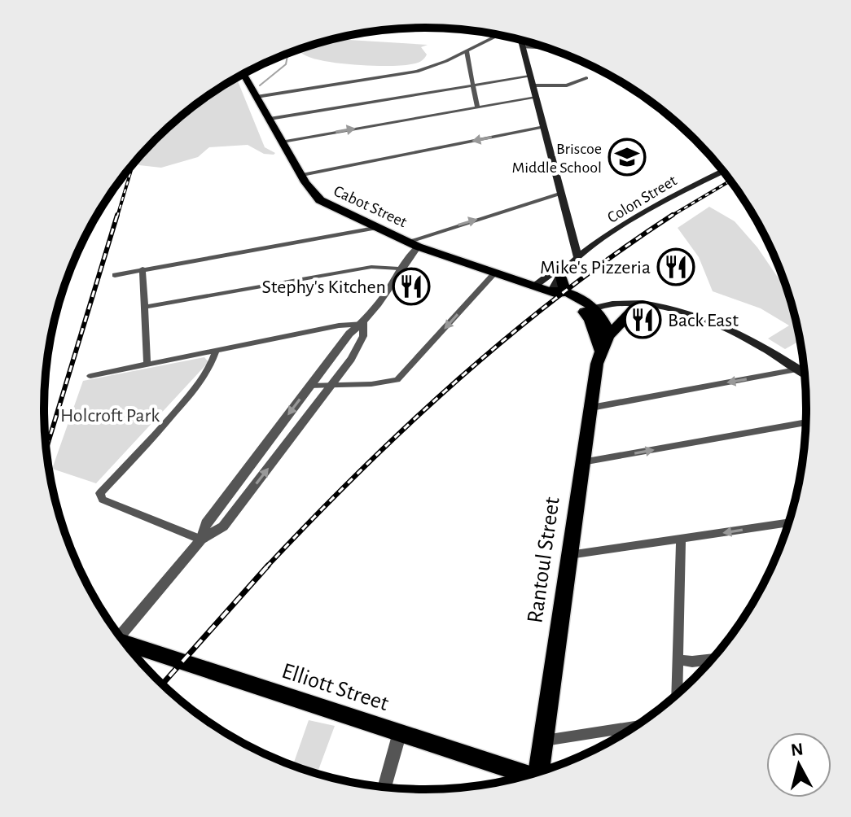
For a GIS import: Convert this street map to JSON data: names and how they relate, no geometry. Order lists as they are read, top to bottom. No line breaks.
{"streets":{"highway":["Cabot Street","Rantoul Street"],"main road":["Colon Street","Elliott Street"]},"crossings":[["Colon Street","Cabot Street"],["Cabot Street","Rantoul Street"]],"parks":["Holcroft Park"],"places":{"school or university":["Briscoe Middle School"],"restaurant":["Mike's Pizzeria","Stephy's Kitchen","Back East"]},"north":"top"}
